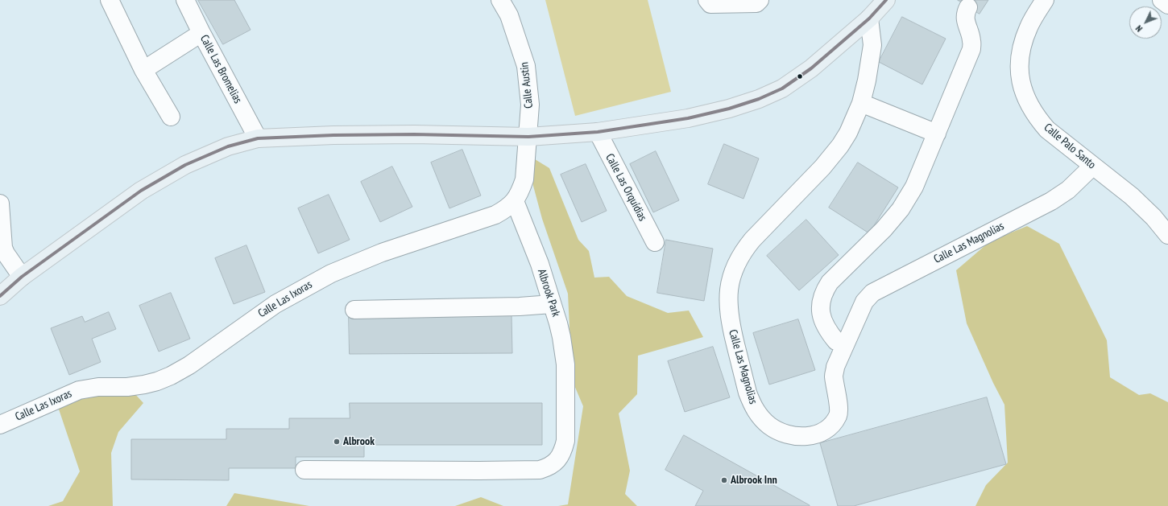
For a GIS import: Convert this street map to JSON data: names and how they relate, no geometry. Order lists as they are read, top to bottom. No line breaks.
{"streets":{"street":["Calle Las Bromelias","Calle Austin","Calle Palo Santo","Calle Las Orquídias","Calle Las Magnolias","Albrook Park","Calle Las Ixoras"]},"crossings":[["Calle Austin","Calle Las Ixoras"],["Calle Palo Santo","Calle Las Magnolias"],["Albrook Park","Calle Las Ixoras"]],"places":["Albrook","Albrook Inn"],"north":"bottom left"}
